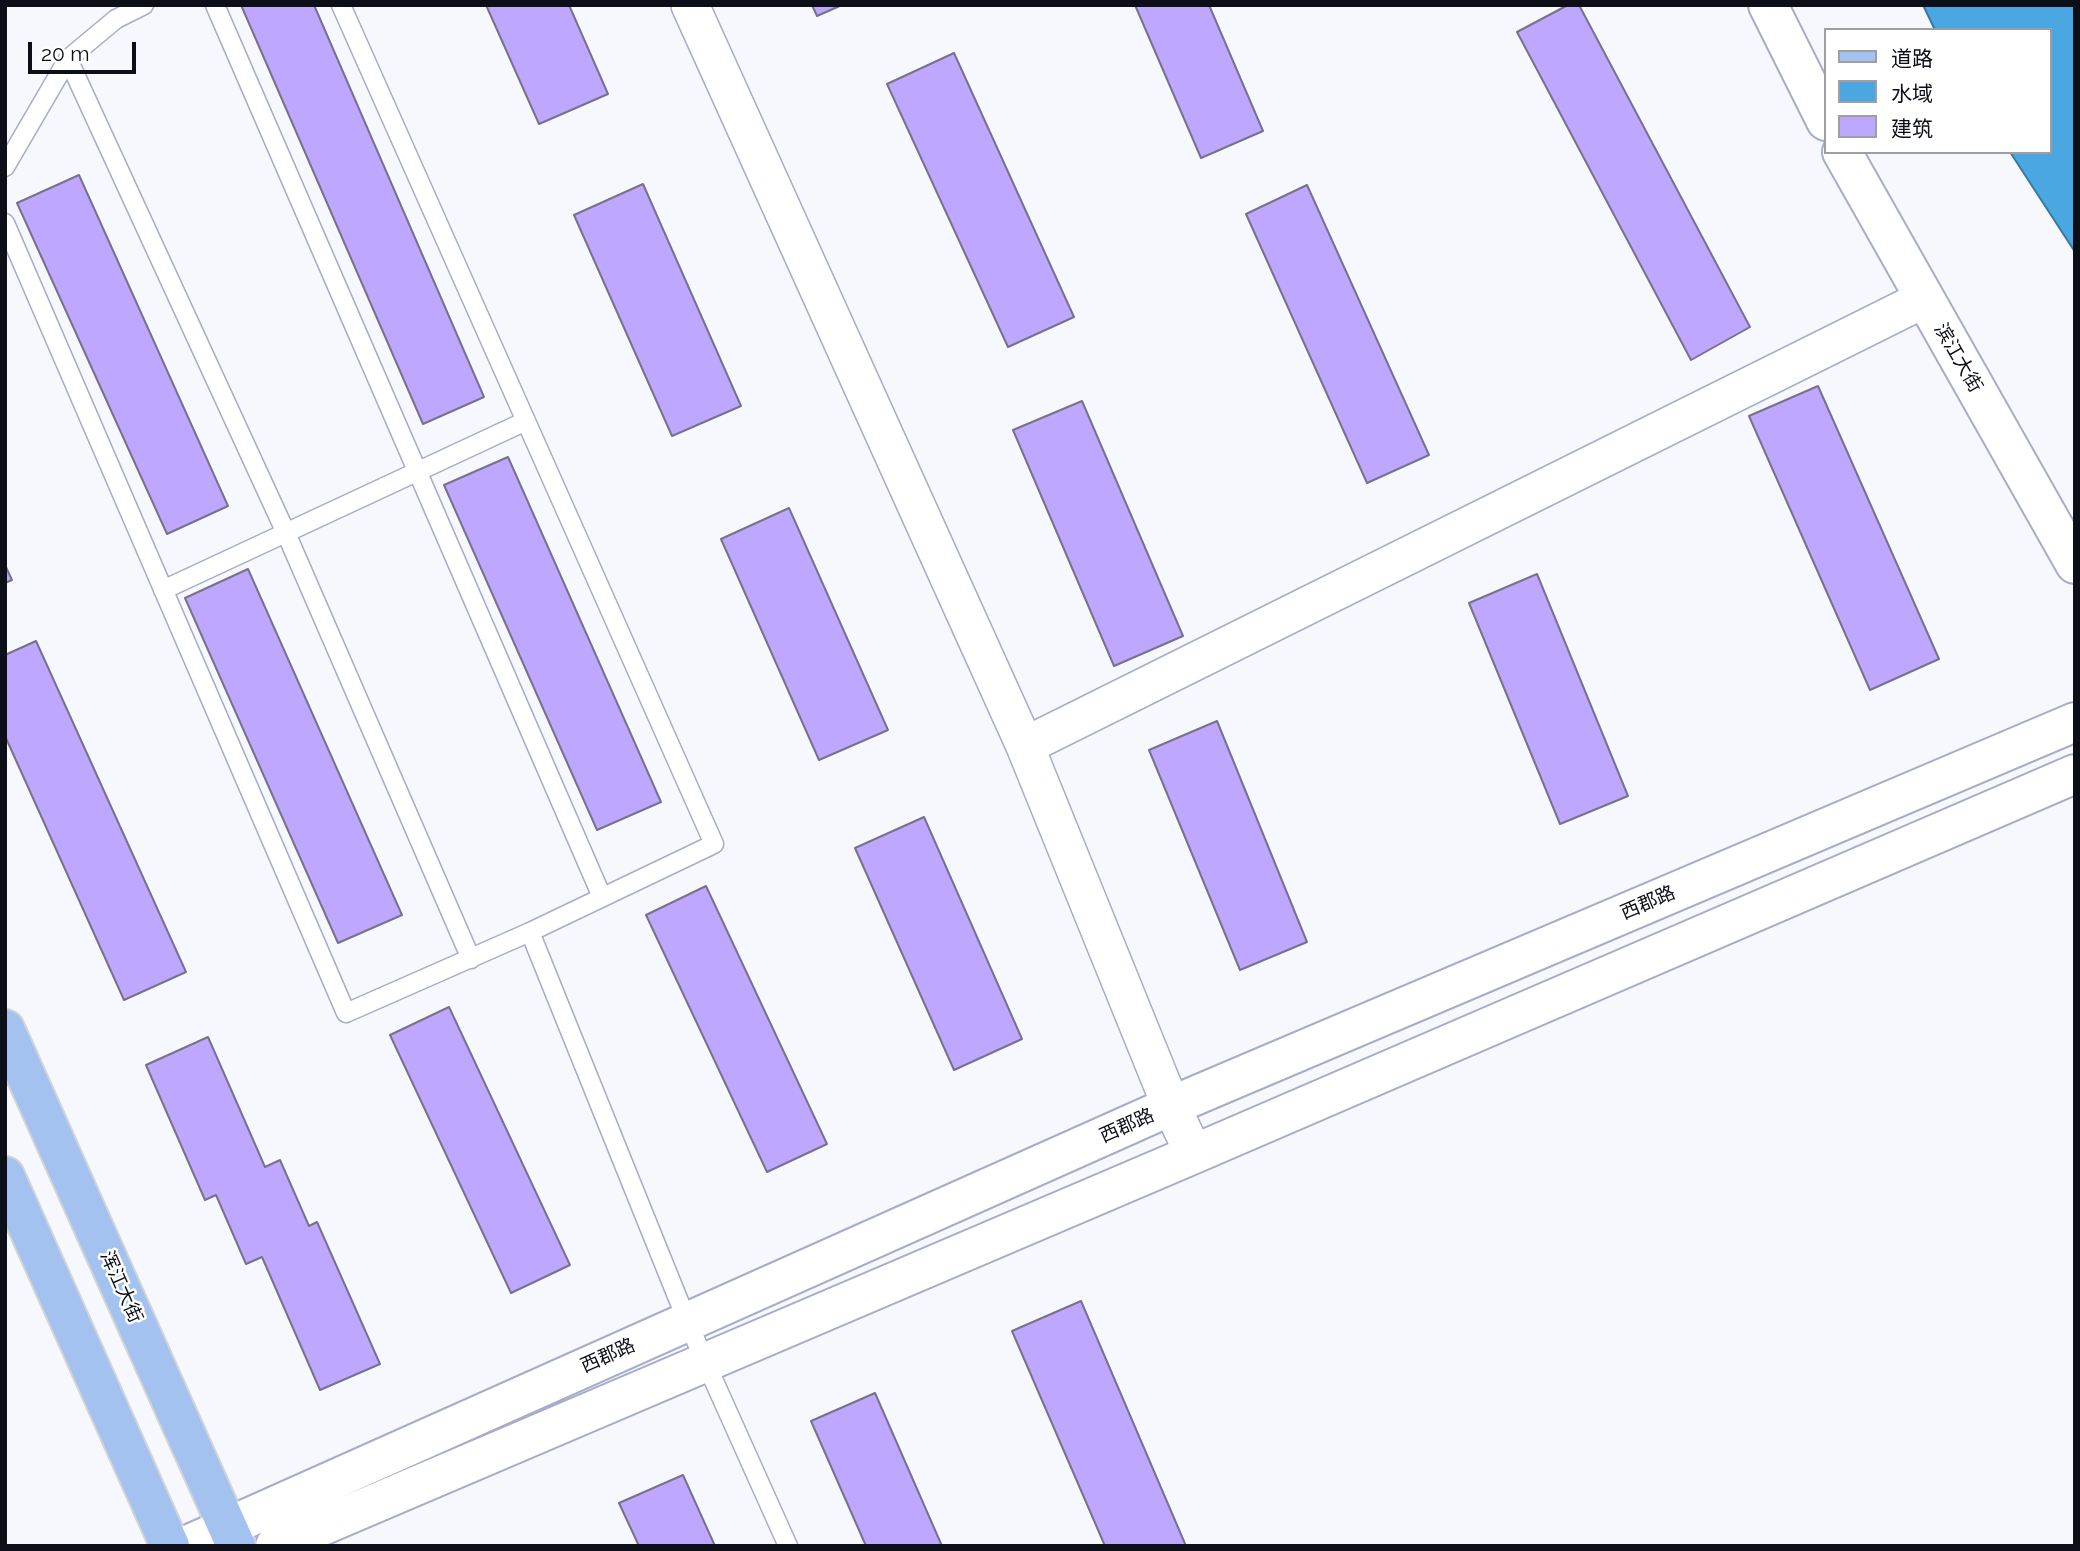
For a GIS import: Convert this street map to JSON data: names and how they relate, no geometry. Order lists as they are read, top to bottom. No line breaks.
{"streets":{"main road":["浑江大街"],"street":["滨江大街","西郡路"]},"crossings":[["西郡路","浑江大街"]],"legend":["道路","水域","建筑"],"scale_bar":"20 m"}
